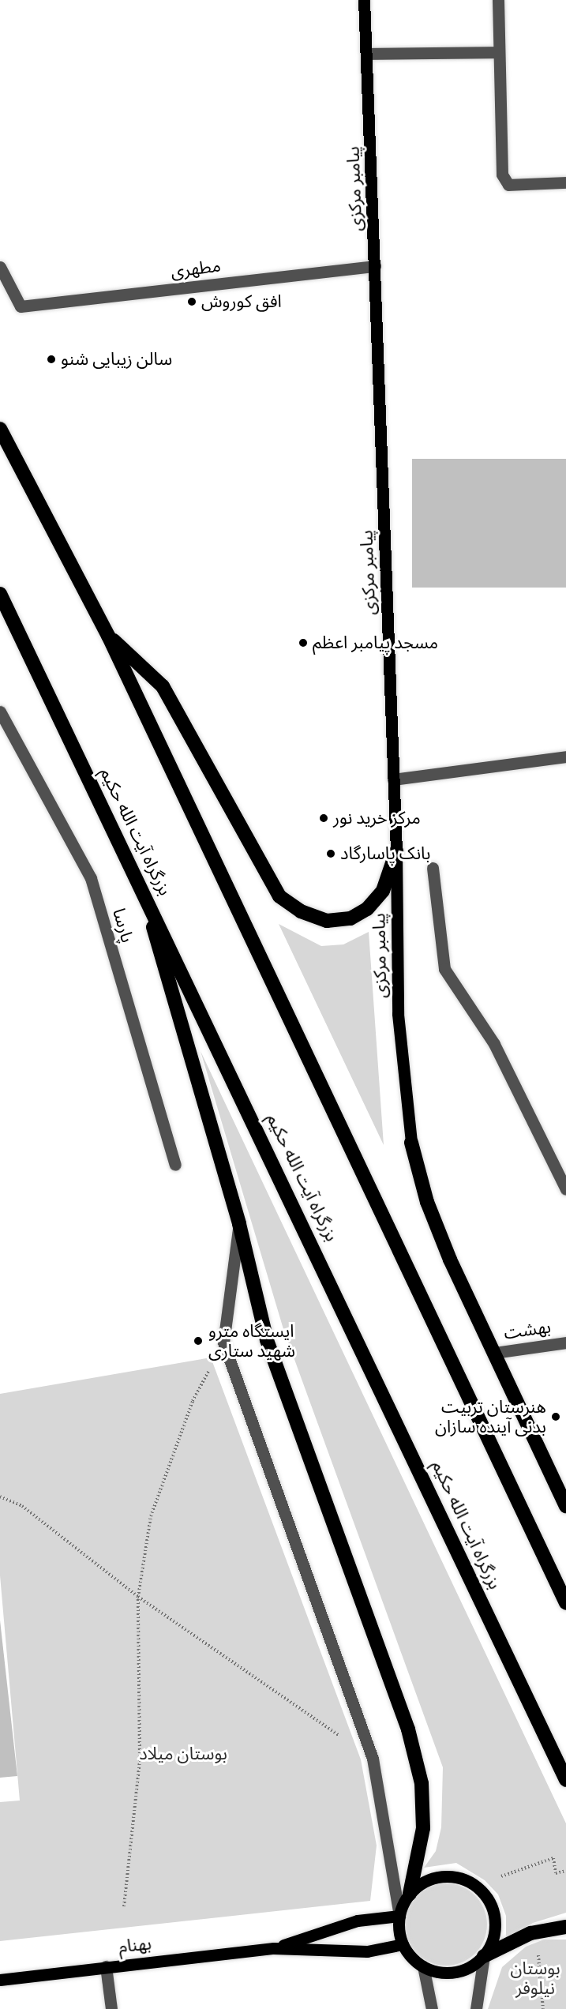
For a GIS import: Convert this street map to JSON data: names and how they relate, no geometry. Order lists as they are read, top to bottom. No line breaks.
{"streets":{"highway":["بزرگراه آیت الله حکیم"],"main road":["پیامبر مرکزی","بهنام"],"street":["مطهری","پارسا","بهشت"]},"crossings":[["پیامبر مرکزی","مطهری"]],"parks":["بوستان میلاد","بوستان نیلوفر"],"places":["افق کوروش","سالن زیبایی شنو","مسجد پیامبر اعظم","مرکز خرید نور","بانک پاسارگاد","ایستگاه مترو شهید ستاری","هنرستان تربیت بدنی آینده سازان"]}
